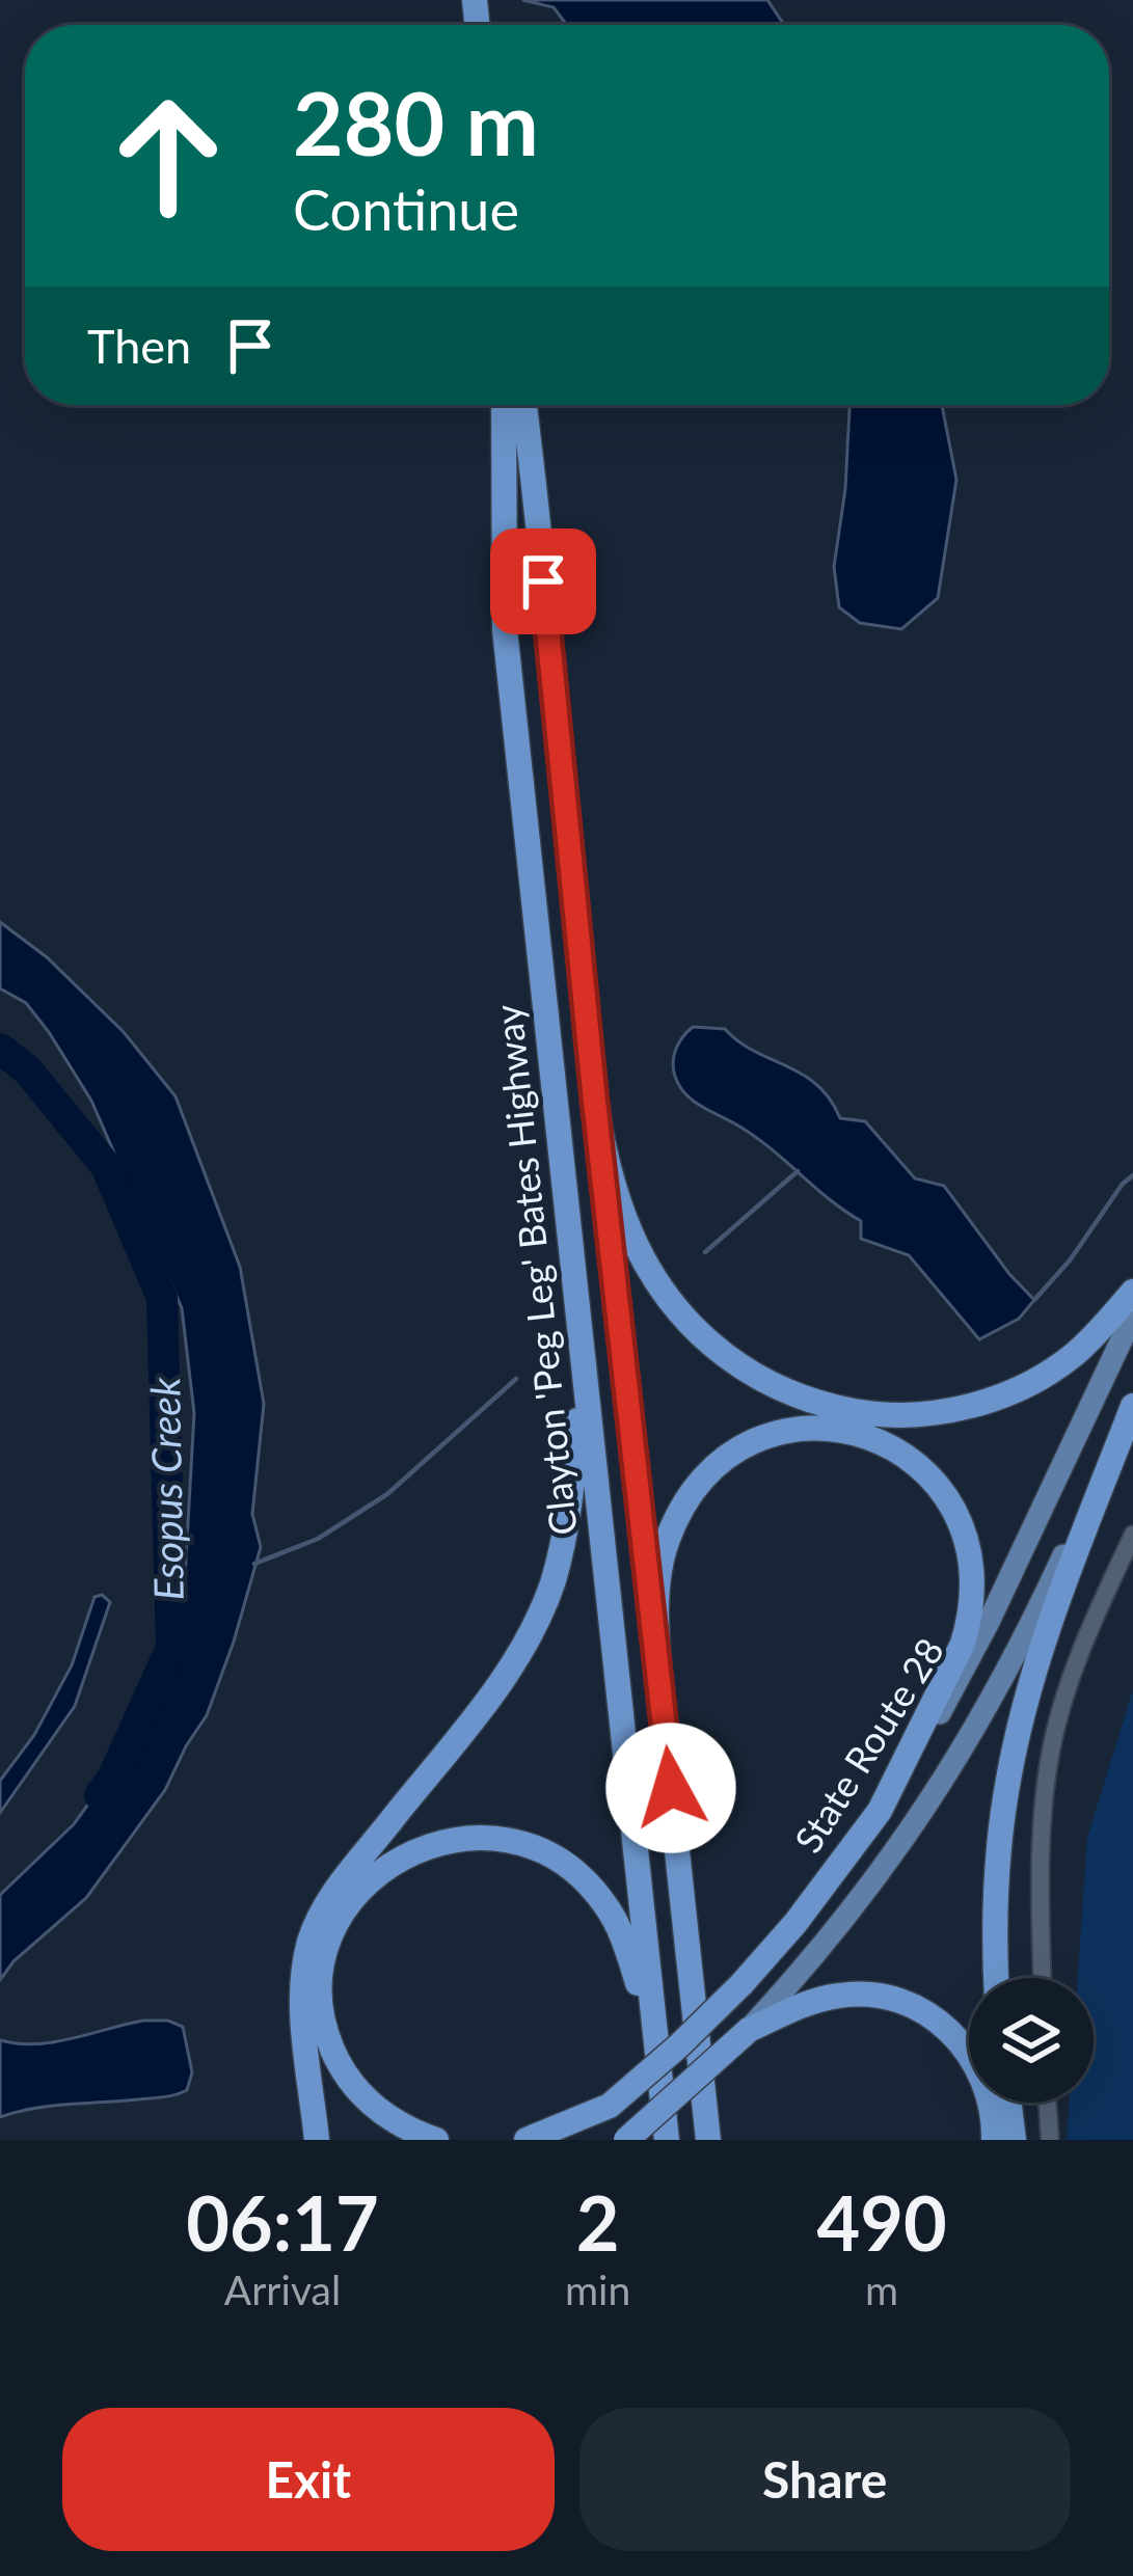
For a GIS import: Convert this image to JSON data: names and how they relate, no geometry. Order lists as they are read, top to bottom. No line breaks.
{"streets":{"highway":["Clayton 'Peg Leg' Bates Highway","State Route 28"]},"water":["Esopus Creek"],"page":{"turn":["280 m","Continue"],"then":"Then","eta":["06:17","Arrival","2","min","490","m"],"buttons":["Exit","Share"]}}
